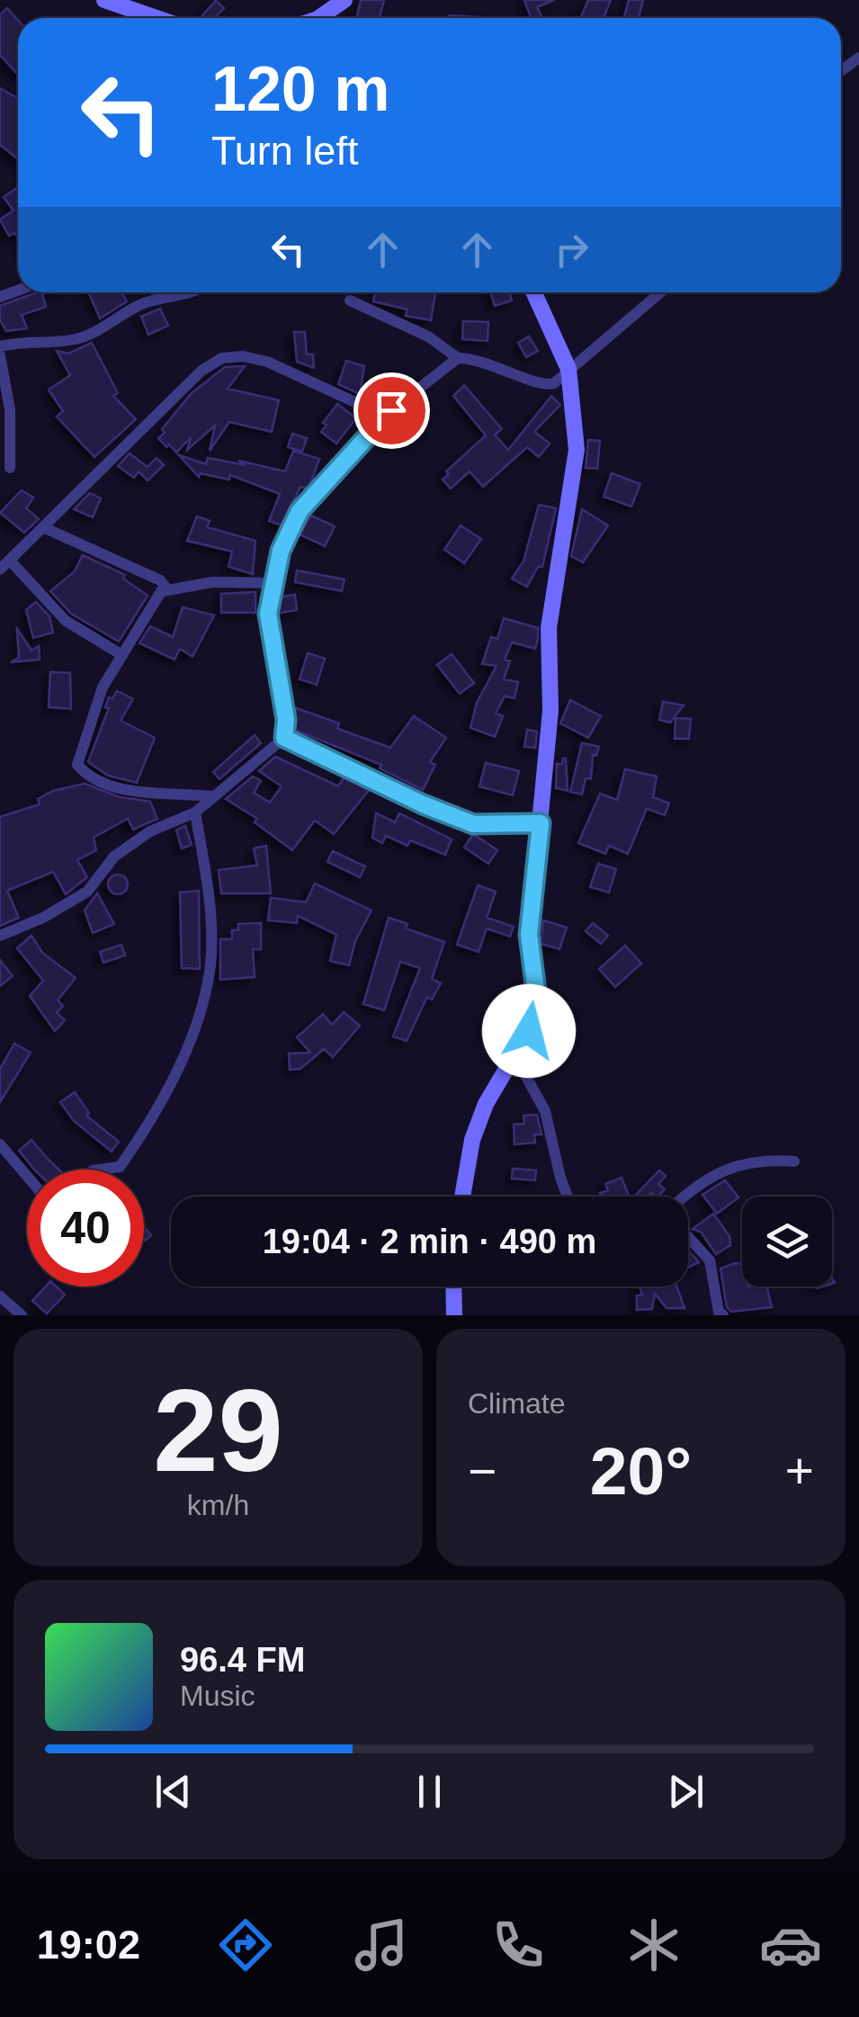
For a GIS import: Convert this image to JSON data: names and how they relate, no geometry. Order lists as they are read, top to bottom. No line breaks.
{"page":{"turn":["120 m","Turn left"],"limit":"40","trip":"19:04 · 2 min · 490 m","tile":[["29","km/h"],"Climate"],"heat":["−","20°","+"],"song":["96.4 FM","Music"],"tabs":"19:02"}}
